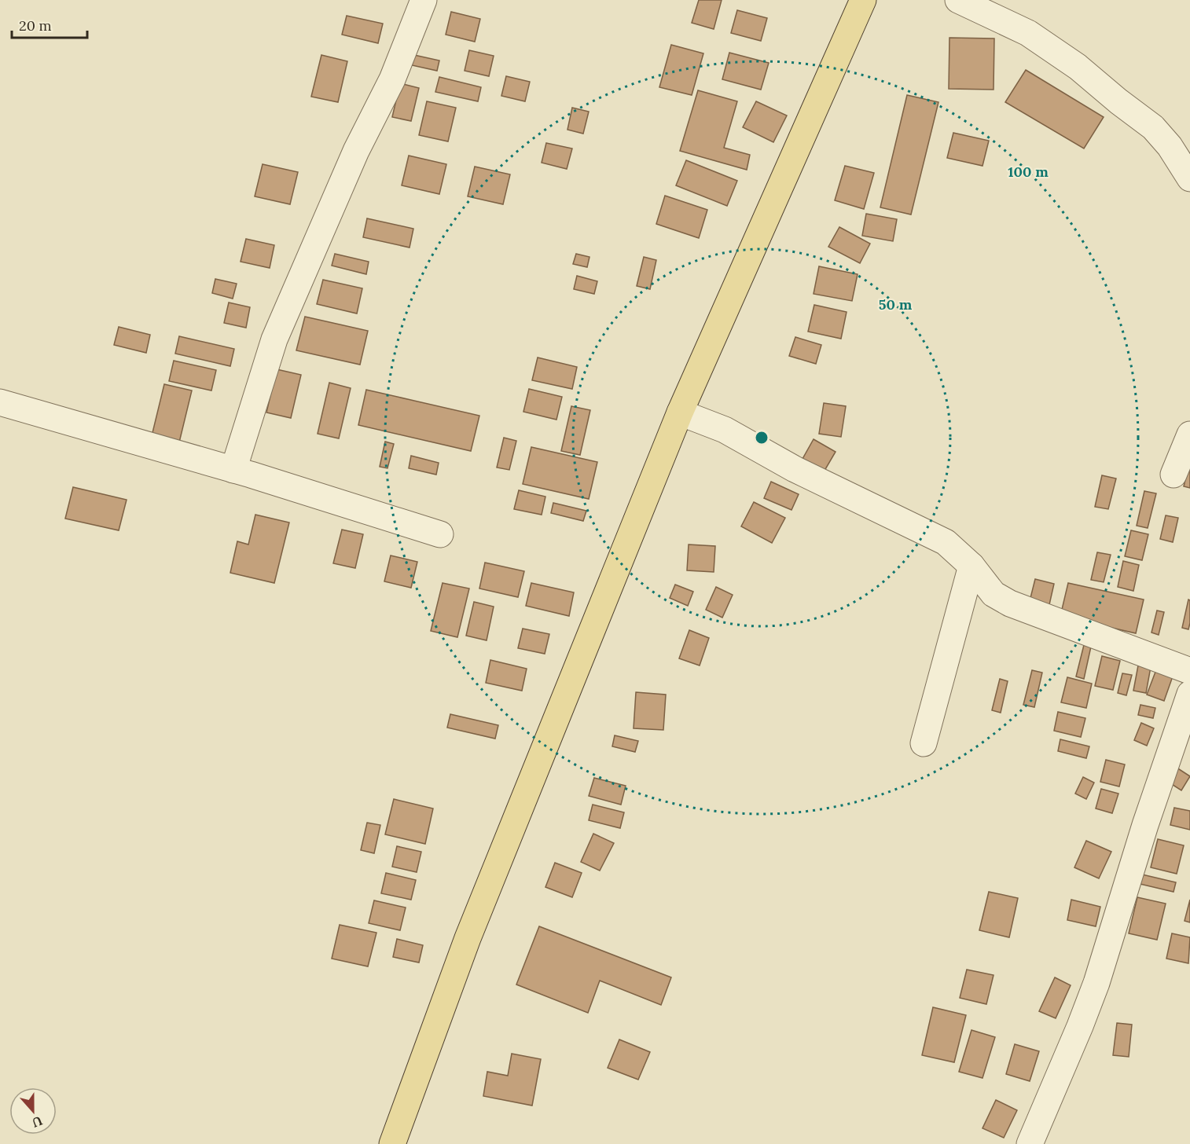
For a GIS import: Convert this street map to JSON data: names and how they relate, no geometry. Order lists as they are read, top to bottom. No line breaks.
{"scale_bar":"20 m","north":"bottom","rings":["100 m","50 m"]}
